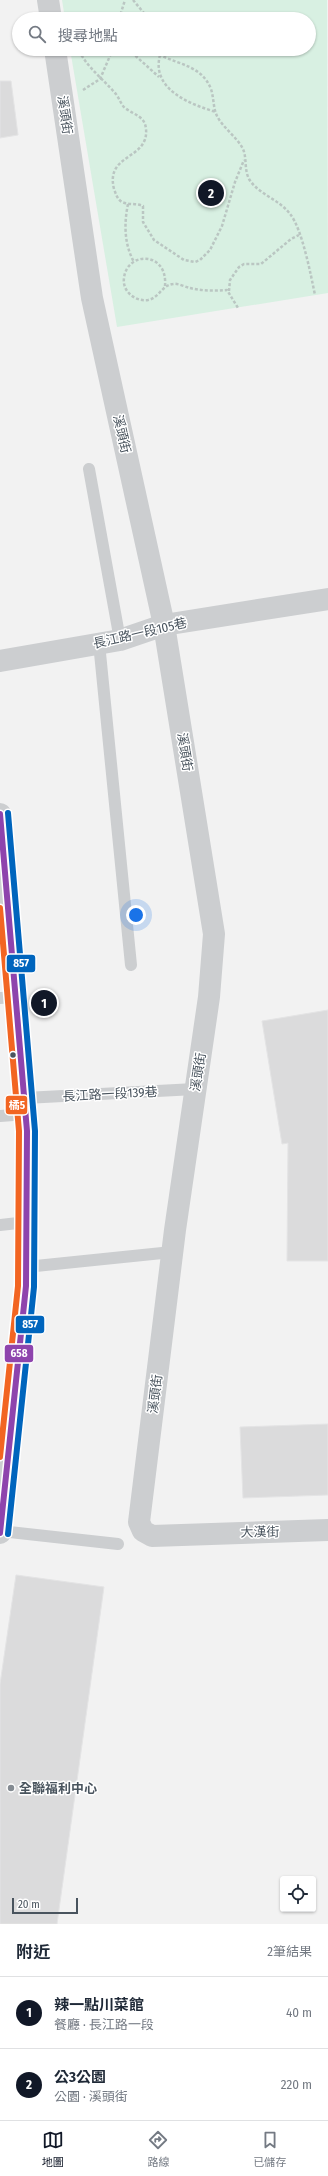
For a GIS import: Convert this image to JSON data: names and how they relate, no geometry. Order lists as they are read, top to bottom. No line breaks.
{"streets":{"street":["溪頭街","長江路一段105巷","大漢街"],"lane":["長江路一段139巷"]},"crossings":[["溪頭街","長江路一段105巷"],["溪頭街","長江路一段139巷"],["溪頭街","大漢街"]],"places":["全聯福利中心"],"lines":["transit line 857","transit line 658","transit line 橘5"],"scale_bar":"20 m","page":{"search":"搜尋地點","pins":["2","1"],"scale":"20 m","heading":["附近","2筆結果"],"list":[{"mark":"1","name":"辣一點川菜館","note":"餐廳 · 長江路一段","value":"40 m"},{"mark":"2","name":"公3公園","note":"公園 · 溪頭街","value":"220 m"}],"nav":["地圖","路線","已儲存"]}}
